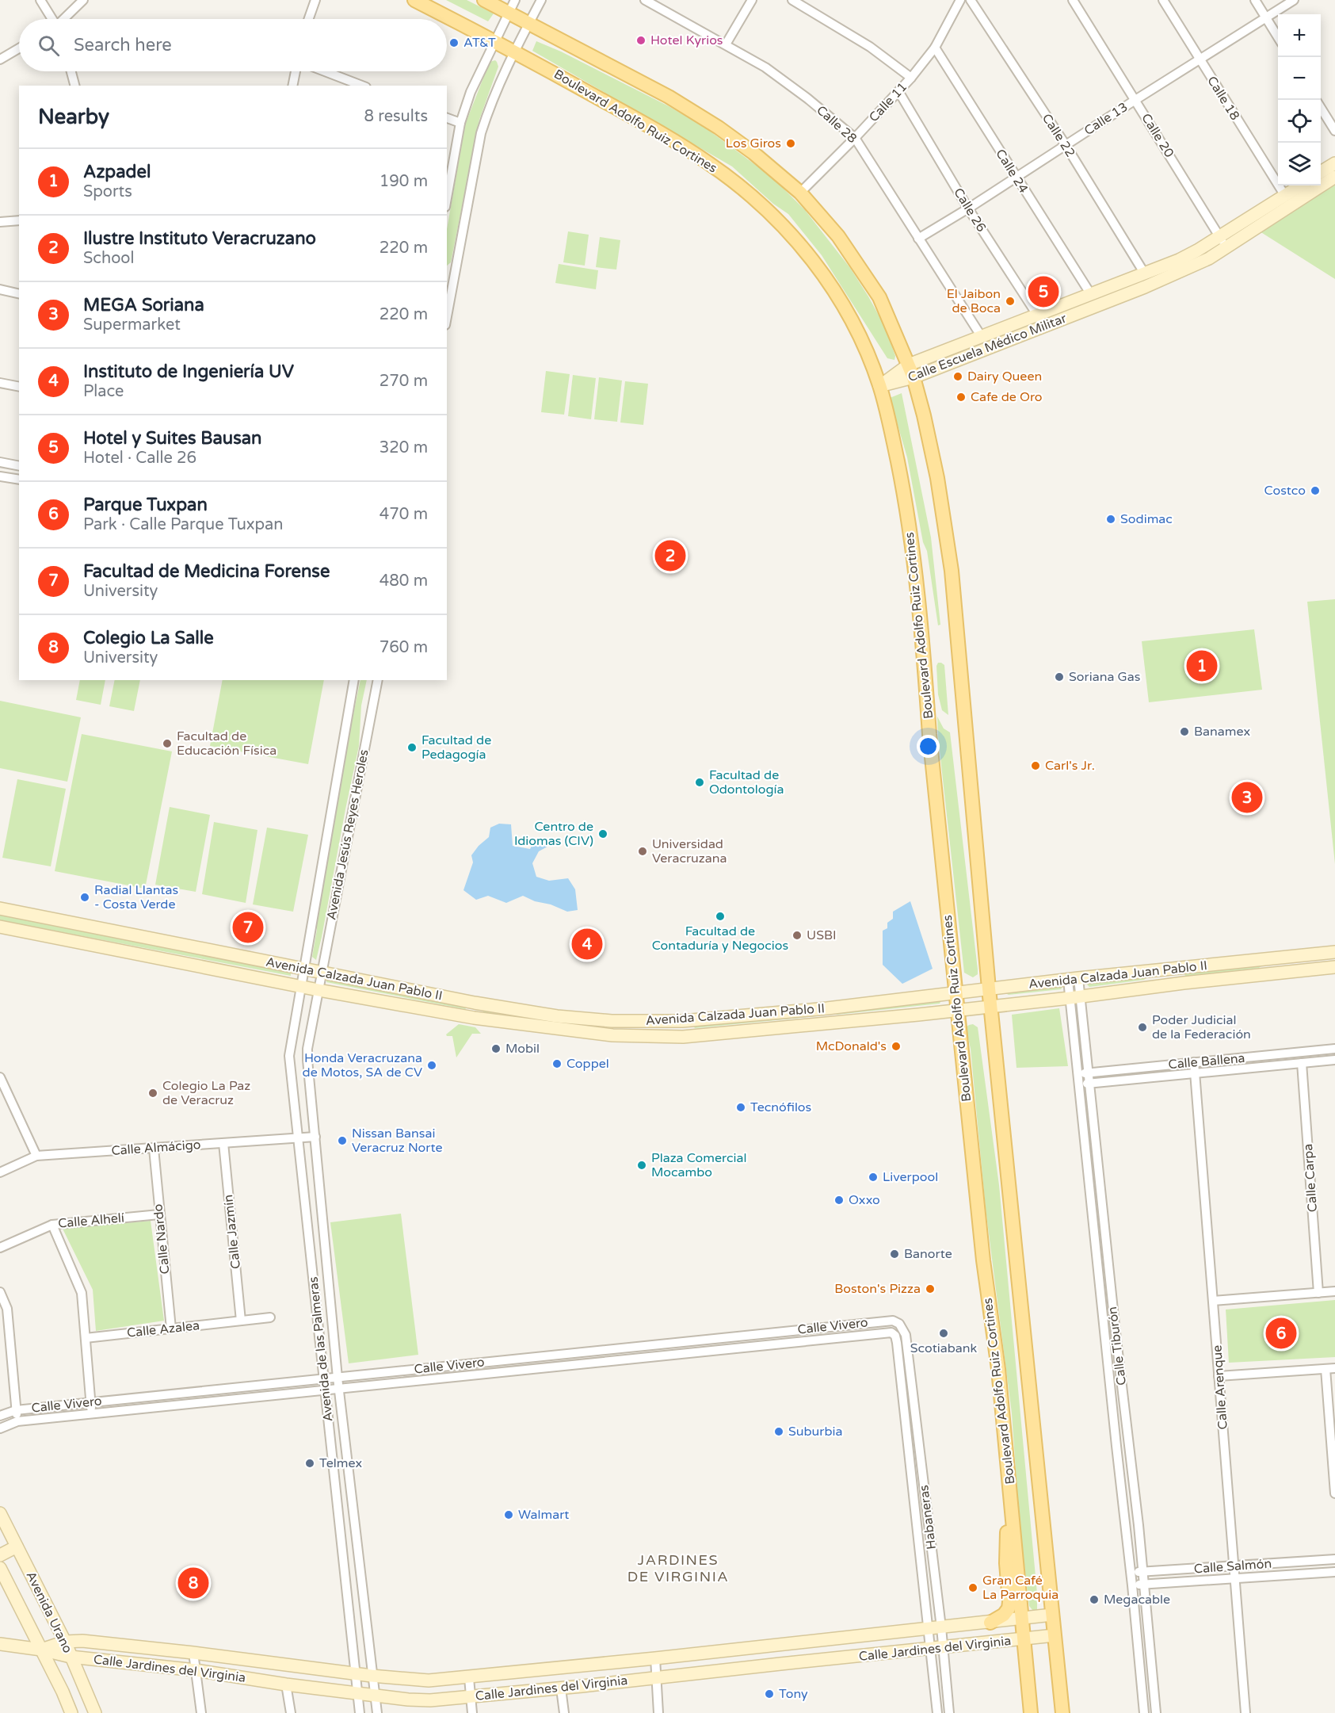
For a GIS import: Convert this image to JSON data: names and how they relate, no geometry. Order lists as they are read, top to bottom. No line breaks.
{"streets":{"main road":["Boulevard Adolfo Ruiz Cortines","Calle Escuela Médico Militar","Avenida Calzada Juan Pablo II","Avenida Urano","Calle Jardines del Virginia"],"street":["Calle 18","Calle 11","Calle 13","Calle 28","Calle 22","Calle 20","Calle 24","Calle 26","Avenida Jesús Reyes Heroles","Calle Ballena","Calle Almácigo","Calle Carpa","Calle Alhelí","Calle Jazmín","Calle Nardo","Calle Vivero","Calle Azalea","Calle Tiburón","Avenida de las Palmeras","Calle Arenque","Habaneras","Calle Salmón"]},"crossings":[["Calle 18","Calle 13"],["Calle 18","Calle Escuela Médico Militar"],["Calle 11","Calle 28"],["Calle 11","Calle 24"],["Calle 11","Calle 26"],["Calle 13","Calle 28"],["Calle 13","Calle 22"],["Calle 13","Calle 20"],["Calle 13","Calle 24"],["Calle 13","Calle 26"],["Boulevard Adolfo Ruiz Cortines","Calle Escuela Médico Militar"],["Boulevard Adolfo Ruiz Cortines","Avenida Calzada Juan Pablo II"],["Boulevard Adolfo Ruiz Cortines","Calle Jardines del Virginia"],["Calle 28","Calle Escuela Médico Militar"],["Calle 22","Calle Escuela Médico Militar"],["Calle 20","Calle Escuela Médico Militar"],["Calle 24","Calle Escuela Médico Militar"],["Calle 26","Calle Escuela Médico Militar"],["Avenida Jesús Reyes Heroles","Avenida Calzada Juan Pablo II"],["Avenida Jesús Reyes Heroles","Avenida de las Palmeras"],["Avenida Calzada Juan Pablo II","Calle Tiburón"],["Avenida Calzada Juan Pablo II","Avenida de las Palmeras"],["Calle Ballena","Calle Carpa"],["Calle Ballena","Calle Tiburón"],["Calle Ballena","Calle Arenque"],["Calle Almácigo","Calle Jazmín"],["Calle Almácigo","Calle Nardo"],["Calle Almácigo","Avenida de las Palmeras"],["Calle Alhelí","Calle Nardo"],["Calle Jazmín","Calle Azalea"],["Calle Nardo","Calle Azalea"],["Calle Vivero","Avenida de las Palmeras"],["Calle Vivero","Habaneras"],["Calle Tiburón","Calle Salmón"],["Avenida de las Palmeras","Calle Jardines del Virginia"],["Calle Arenque","Calle Salmón"],["Habaneras","Calle Jardines del Virginia"],["Avenida Urano","Calle Jardines del Virginia"]],"districts":["JARDINES DE VIRGINIA"],"places":["Hotel Kyrios","AT&T","Los Giros","El Jaibon de Boca","Dairy Queen","Cafe de Oro","Costco","Sodimac","Soriana Gas","Banamex","Facultad de Educación Física","Facultad de Pedagogía","Carl's Jr.","Facultad de Odontología","Centro de Idiomas (CIV)","Universidad Veracruzana","Radial Llantas - Costa Verde","Facultad de Contaduría y Negocios","USBI","Poder Judicial de la Federación","McDonald's","Mobil","Coppel","Honda Veracruzana de Motos, SA de CV","Colegio La Paz de Veracruz","Tecnófilos","Nissan Bansai Veracruz Norte","Plaza Comercial Mocambo","Liverpool","Oxxo","Banorte","Boston's Pizza","Scotiabank","Suburbia","Telmex","Walmart","Gran Café La Parroquia","Megacable","Tony"],"page":{"map_buttons":["+","−"],"search":"Search here","heading":["Nearby","8 results"],"list":[{"mark":"1","name":"Azpadel","note":"Sports","value":"190 m"},{"mark":"2","name":"Ilustre Instituto Veracruzano","note":"School","value":"220 m"},{"mark":"3","name":"MEGA Soriana","note":"Supermarket","value":"220 m"},{"mark":"4","name":"Instituto de Ingeniería UV","note":"Place","value":"270 m"},{"mark":"5","name":"Hotel y Suites Bausan","note":"Hotel · Calle 26","value":"320 m"},{"mark":"6","name":"Parque Tuxpan","note":"Park · Calle Parque Tuxpan","value":"470 m"},{"mark":"7","name":"Facultad de Medicina Forense","note":"University","value":"480 m"},{"mark":"8","name":"Colegio La Salle","note":"University","value":"760 m"}],"pins":["5","2","1","3","7","4","6","8"]}}
